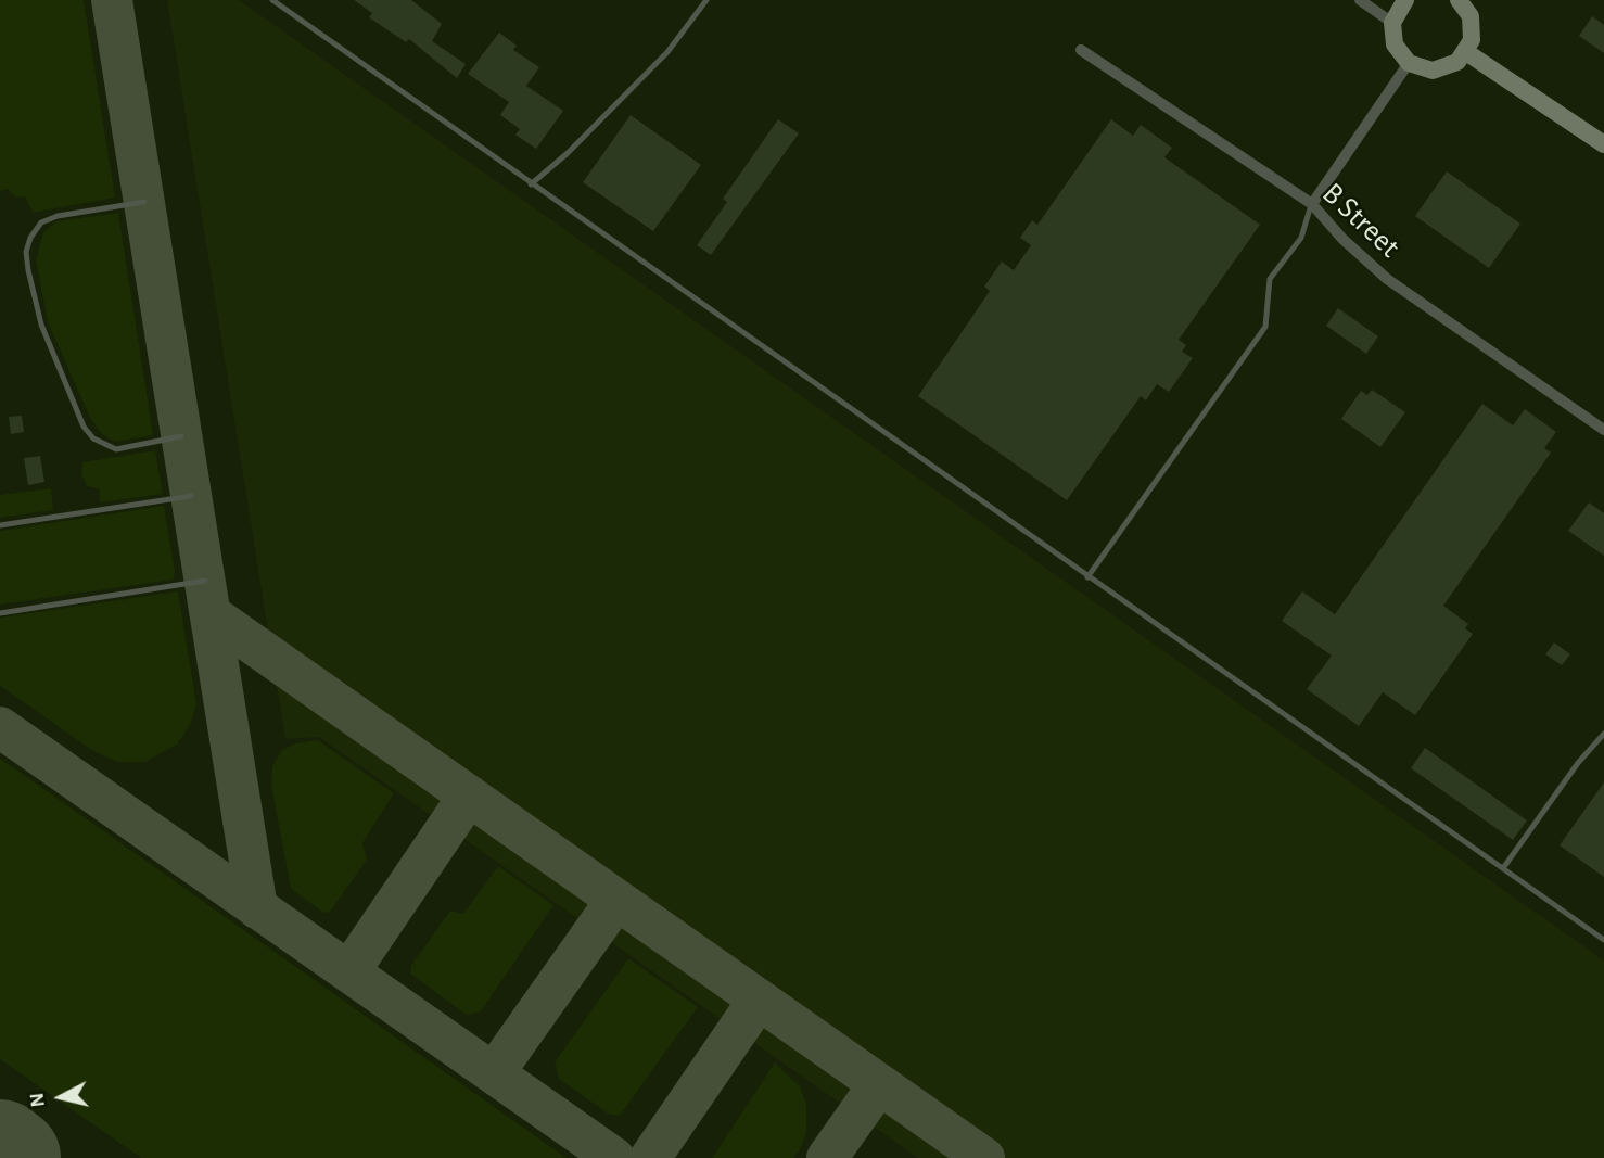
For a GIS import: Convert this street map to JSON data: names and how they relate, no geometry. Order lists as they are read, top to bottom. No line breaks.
{"streets":{"street":["B Street"]},"north":"left"}
